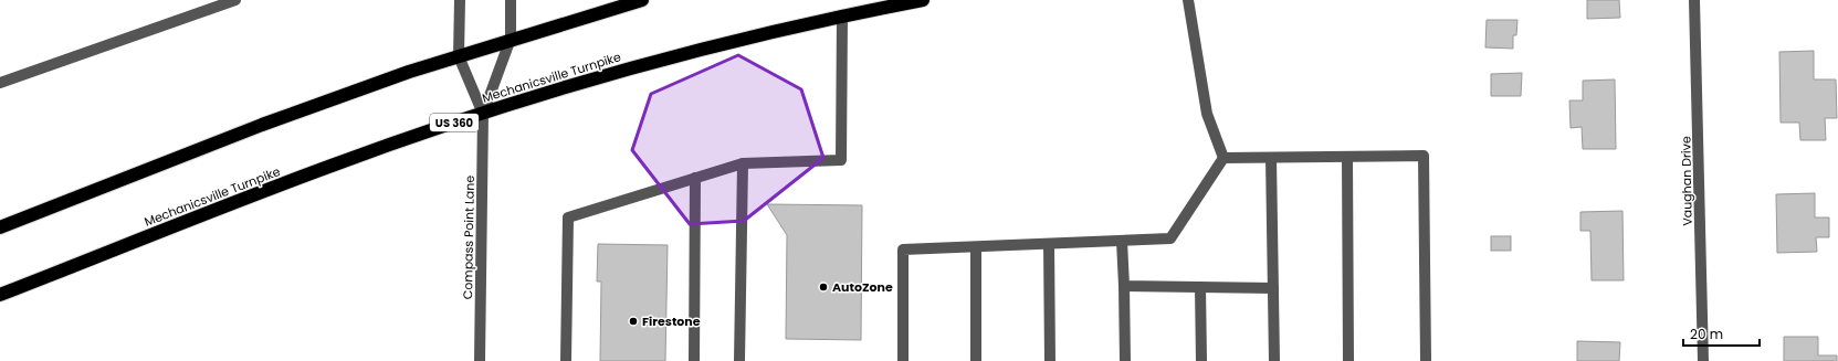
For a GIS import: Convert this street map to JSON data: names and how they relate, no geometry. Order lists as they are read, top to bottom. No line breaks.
{"streets":{"highway":["Mechanicsville Turnpike","US 360"],"street":["Vaughan Drive","Compass Point Lane"]},"crossings":[["Mechanicsville Turnpike","Compass Point Lane"]],"places":["AutoZone","Firestone"],"scale_bar":"20 m"}
